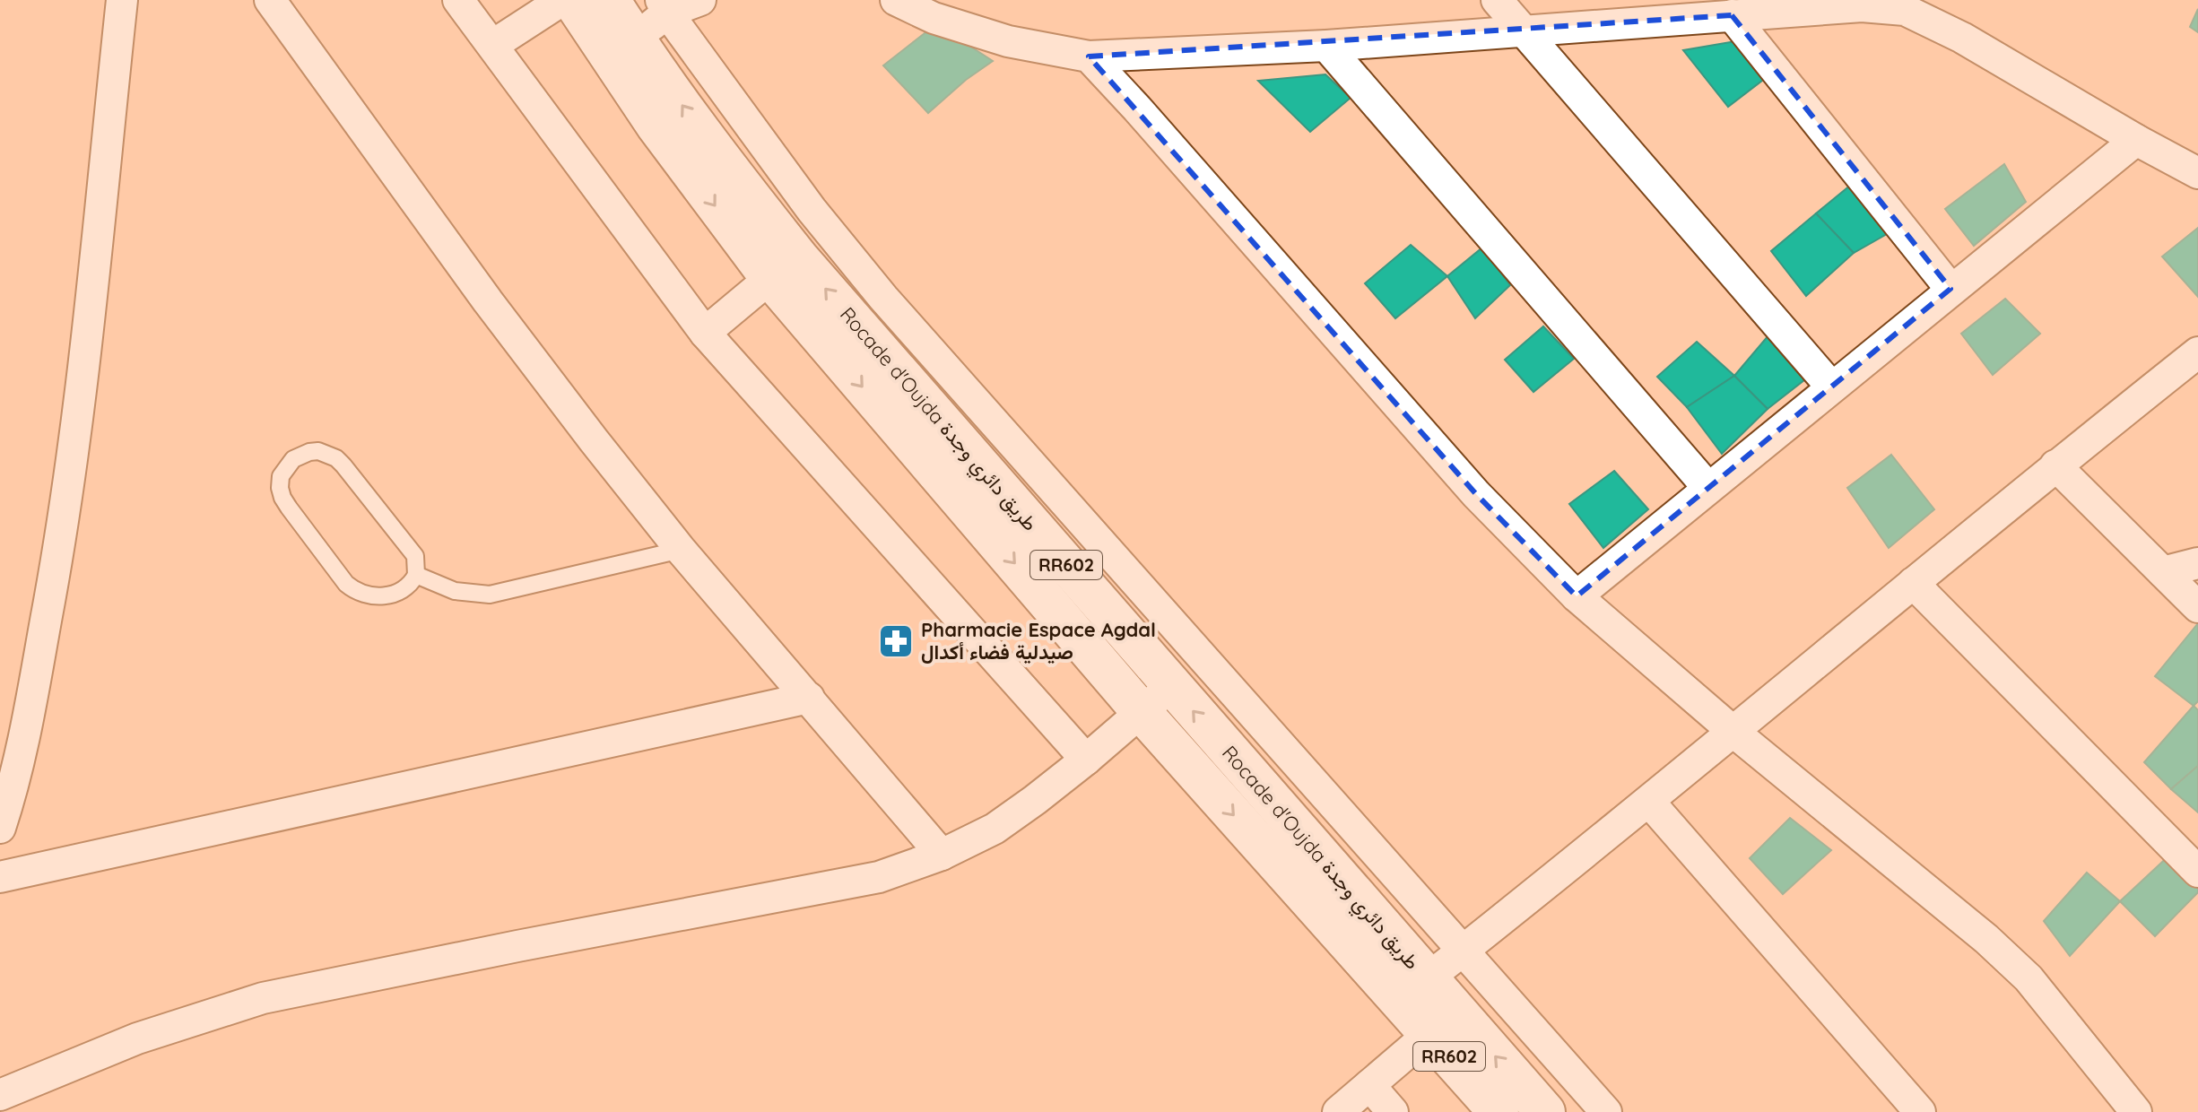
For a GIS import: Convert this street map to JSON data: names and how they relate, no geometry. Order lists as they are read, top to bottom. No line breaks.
{"streets":{"highway":["Rocade d'Oujda طريق دائري وجدة","RR602"]},"places":{"pharmacy":["Pharmacie Espace Agdal صيدلية فضاء أكدال"]}}
